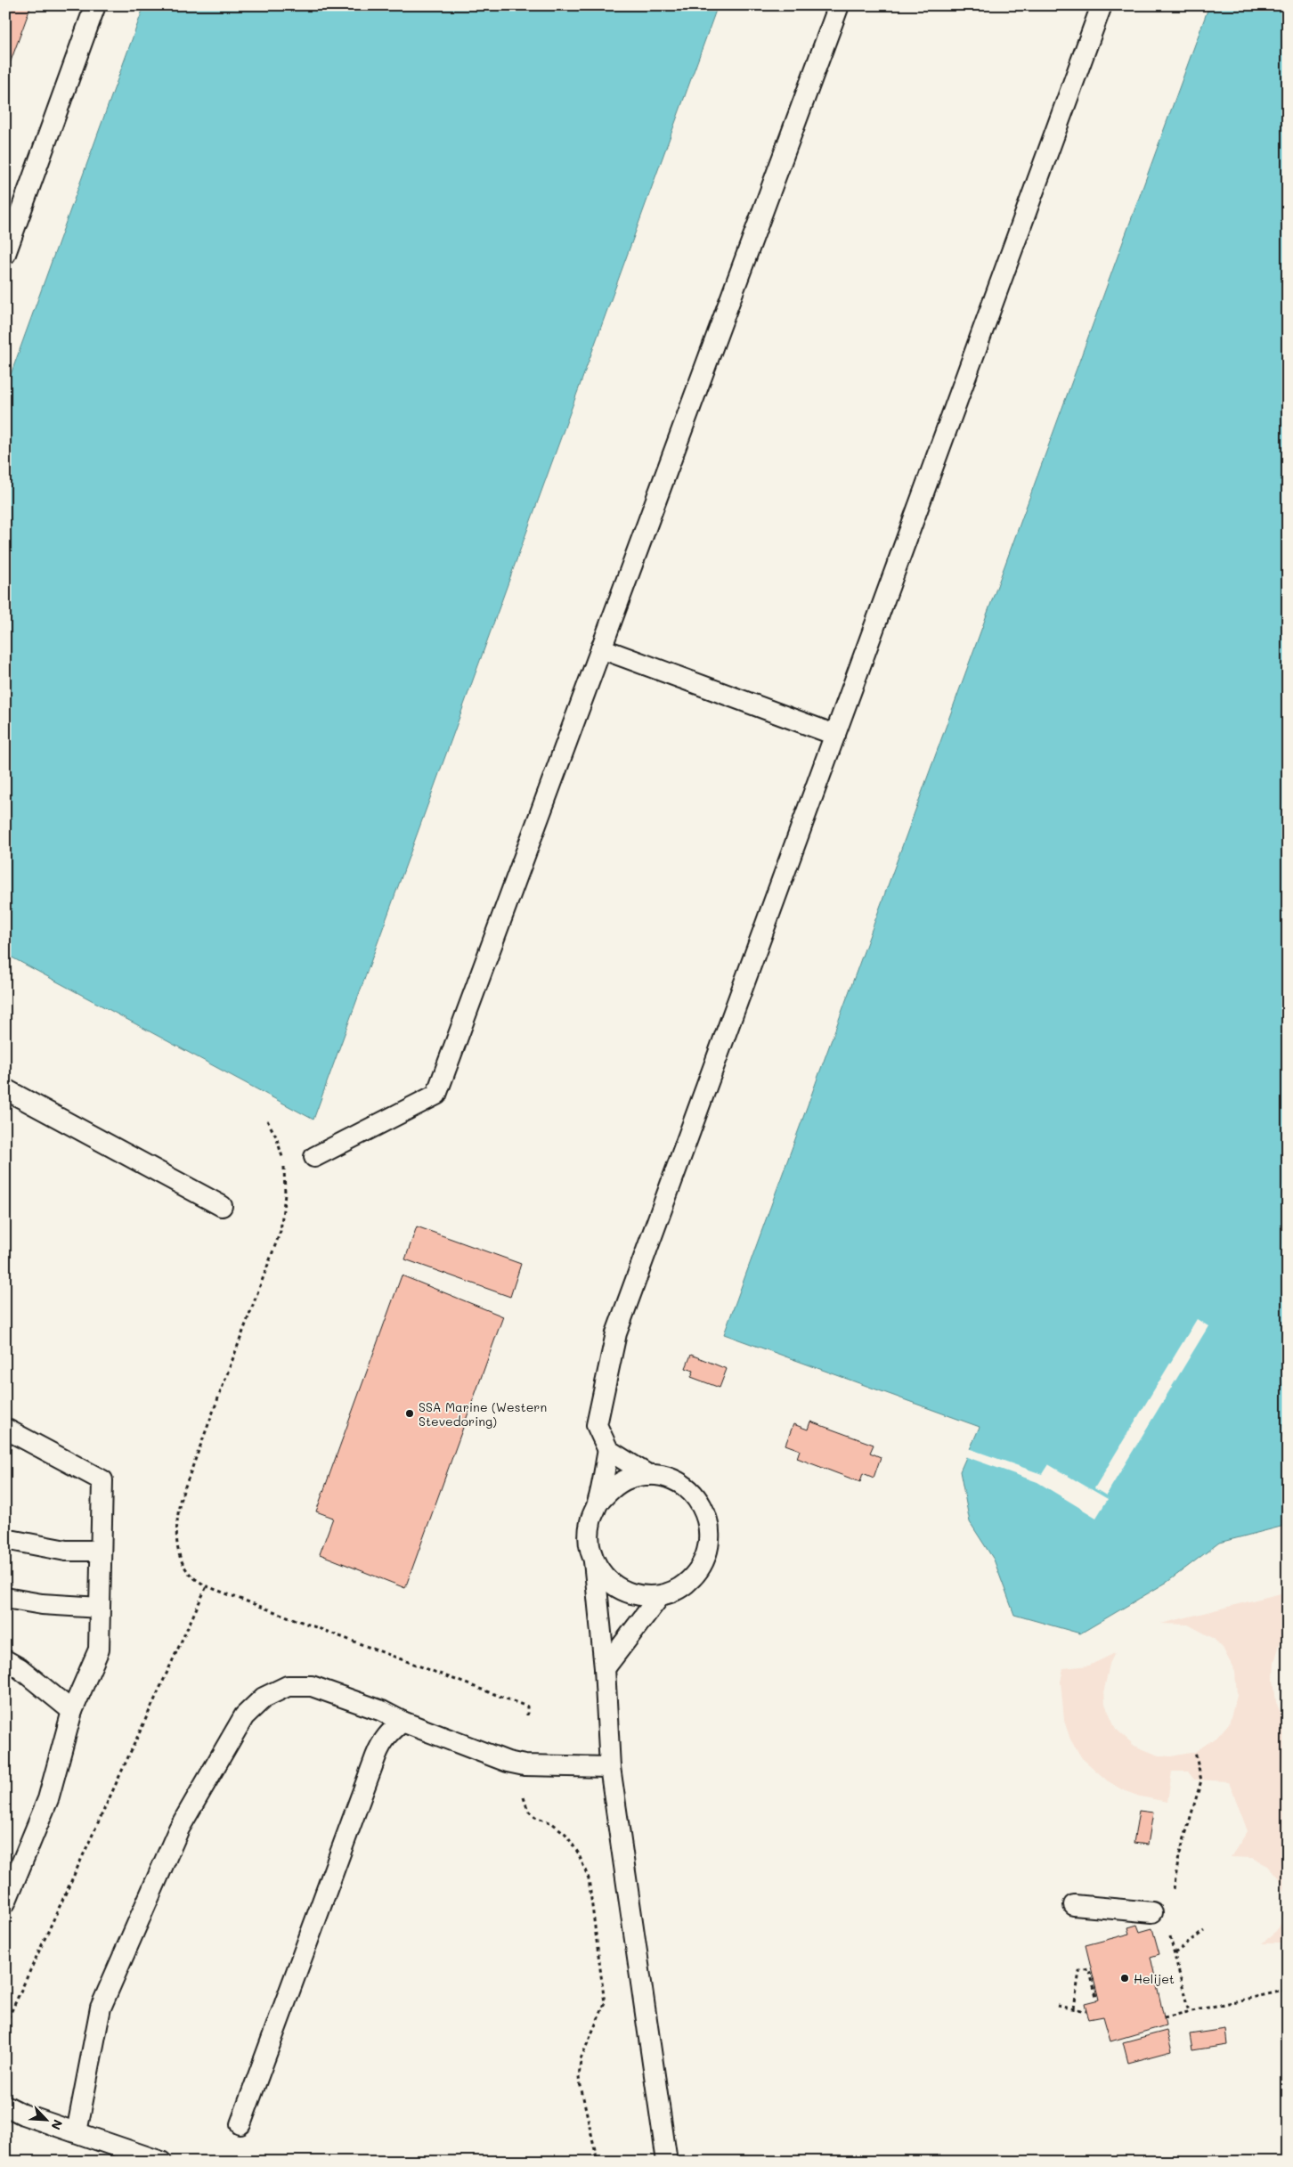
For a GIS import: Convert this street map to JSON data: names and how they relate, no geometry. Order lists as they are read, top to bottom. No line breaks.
{"places":["SSA Marine (Western Stevedoring)","Helijet"],"north":"bottom right"}
